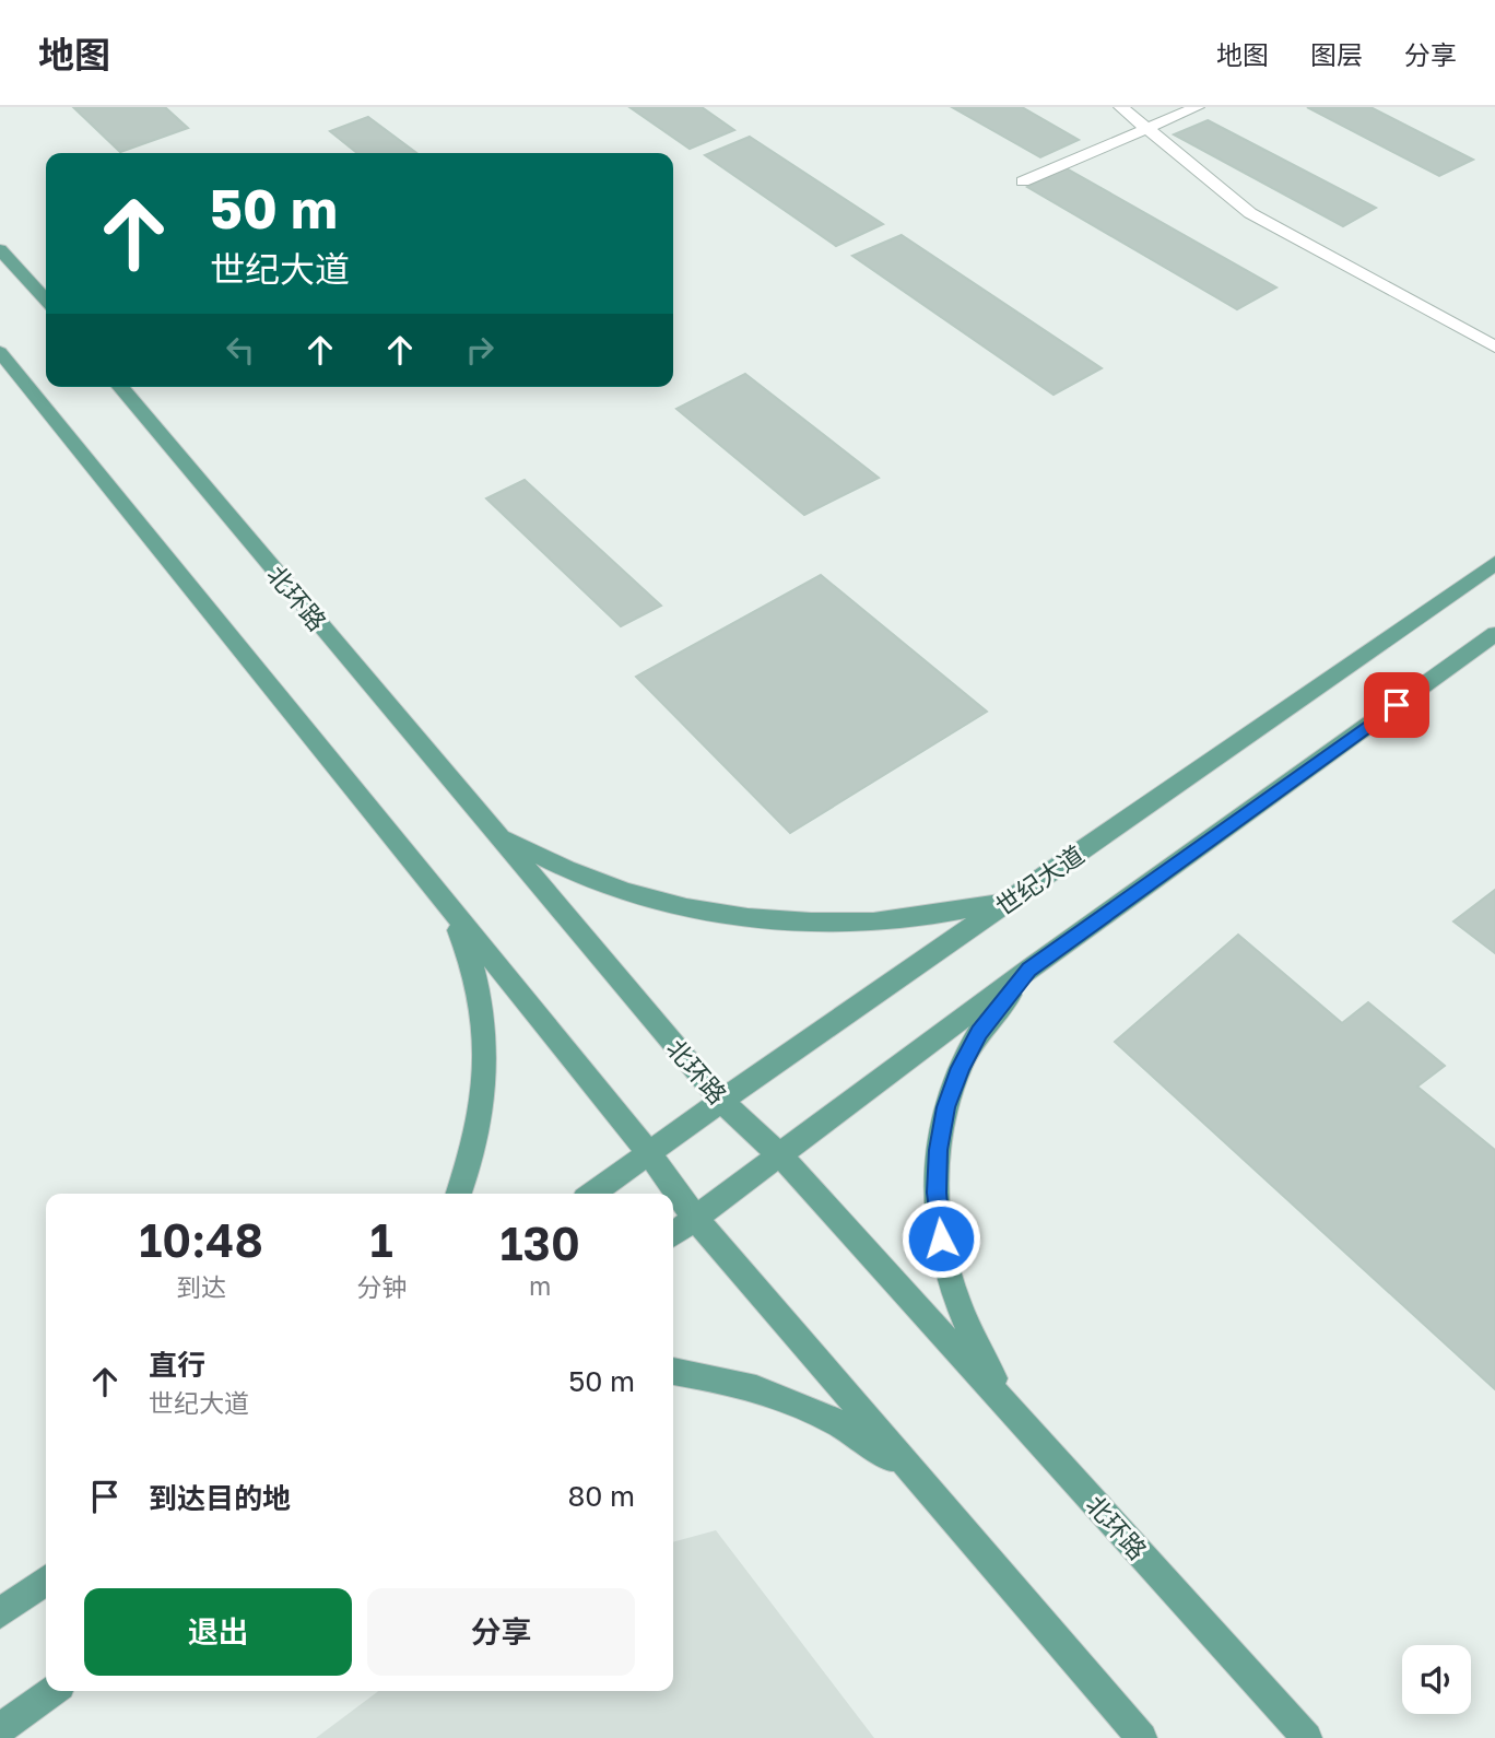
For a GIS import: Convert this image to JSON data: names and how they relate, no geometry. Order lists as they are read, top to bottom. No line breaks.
{"streets":{"main road":["北环路","世纪大道"]},"crossings":[["北环路","世纪大道"]],"page":{"header":"地图","nav":["地图","图层","分享"],"turn":["50 m","世纪大道"],"eta":["10:48","到达","1","分钟","130","m"],"list":[{"name":"直行","note":"世纪大道","value":"50 m"},{"name":"到达目的地","value":"80 m"}],"buttons":["退出","分享"]}}
